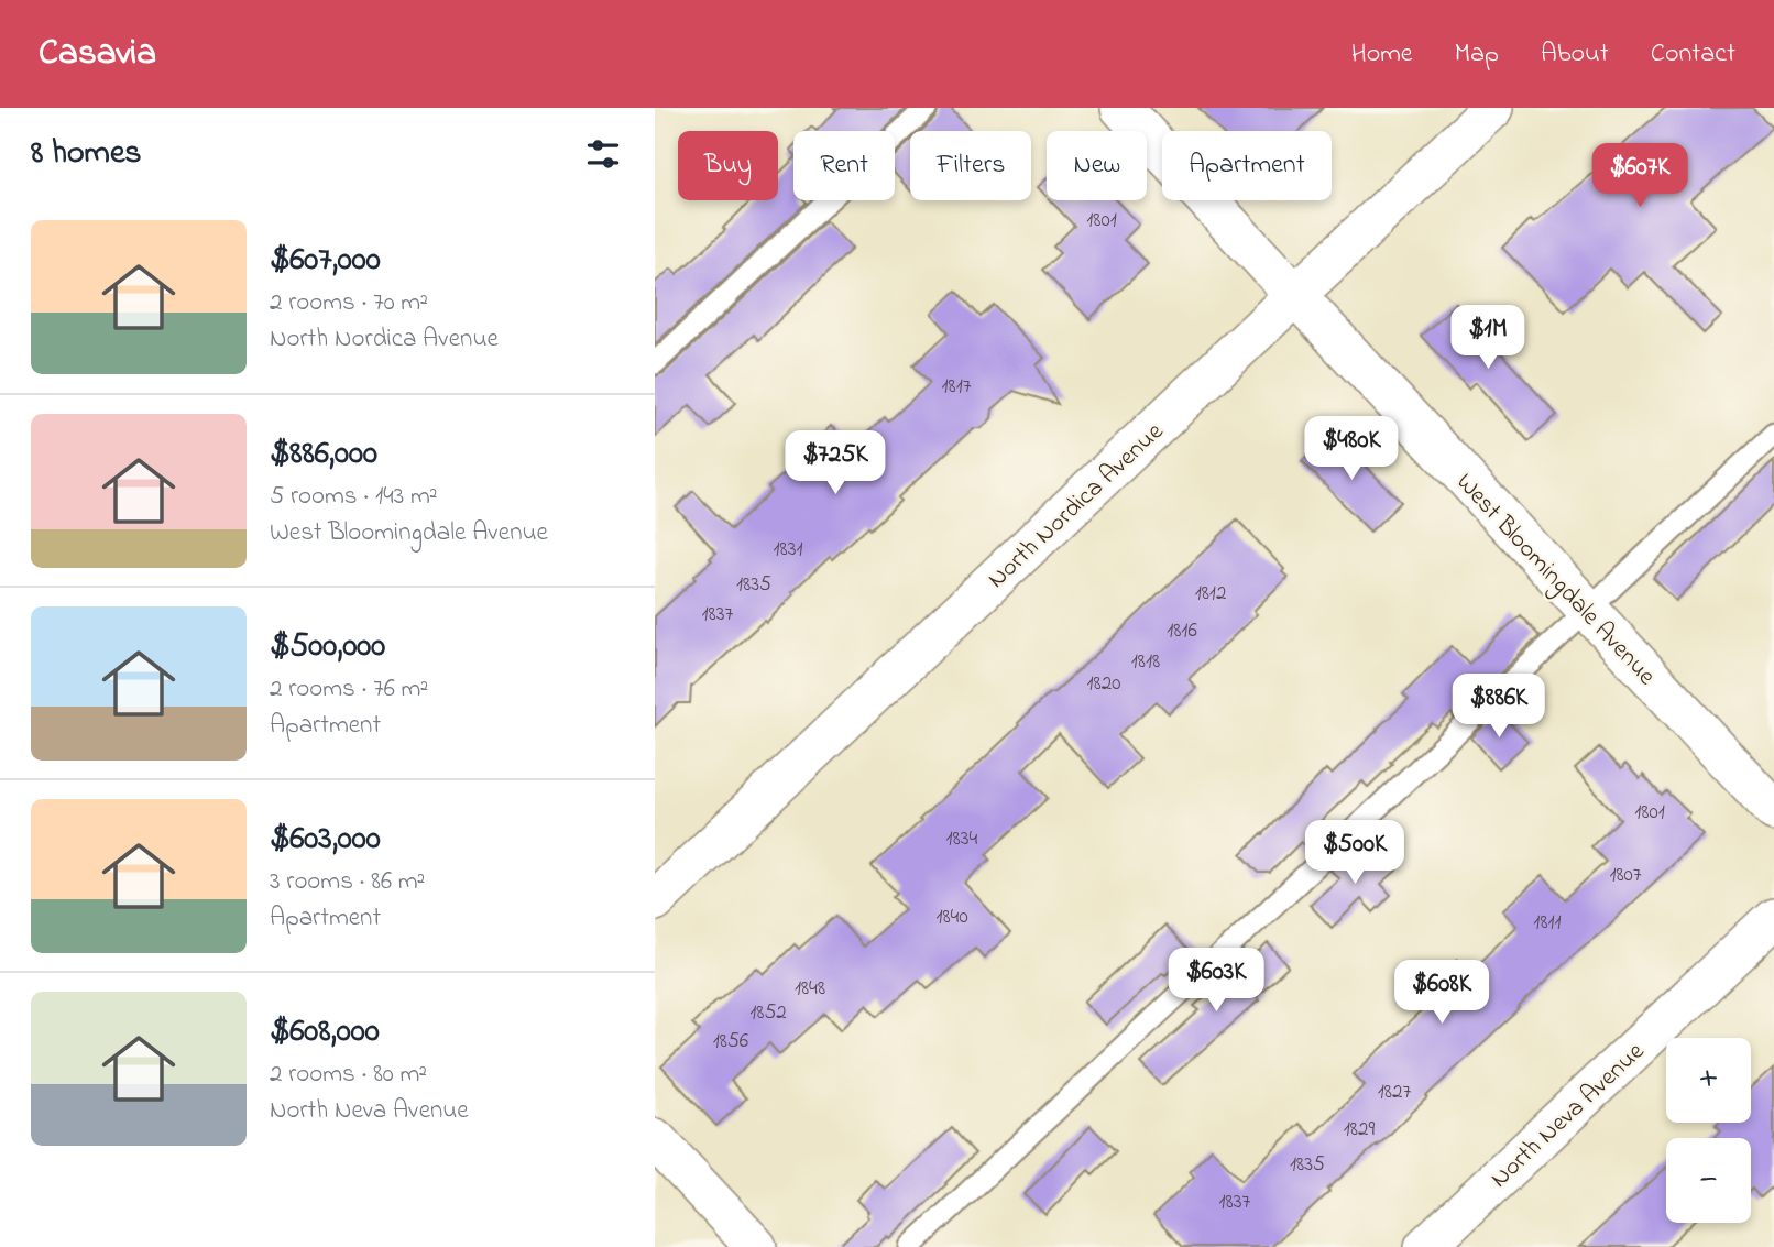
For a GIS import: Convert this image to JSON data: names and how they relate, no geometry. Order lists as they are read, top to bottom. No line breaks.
{"streets":{"street":["North Nordica Avenue","West Bloomingdale Avenue","North Neva Avenue"]},"crossings":[["North Nordica Avenue","West Bloomingdale Avenue"]],"house_numbers":["1801","1817","1831","1835","1812","1837","1816","1818","1820","1801","1834","1807","1840","1811","1848","1852","1856","1827","1829","1835","1837"],"page":{"header":"Casavia","nav":["Home","Map","About","Contact"],"heading":"8 homes","chip":["Buy","Rent","Filters","New","Apartment"],"price":["$607K","$1M","$480K","$725K","$886K","$500K","$603K","$608K"],"list":[{"name":"$607,000","note":"2 rooms · 70 m² · North Nordica Avenue"},{"name":"$886,000","note":"5 rooms · 143 m² · West Bloomingdale Avenue"},{"name":"$500,000","note":"2 rooms · 76 m² · Apartment"},{"name":"$603,000","note":"3 rooms · 86 m² · Apartment"},{"name":"$608,000","note":"2 rooms · 80 m² · North Neva Avenue"}],"map_buttons":["+","−"]}}
